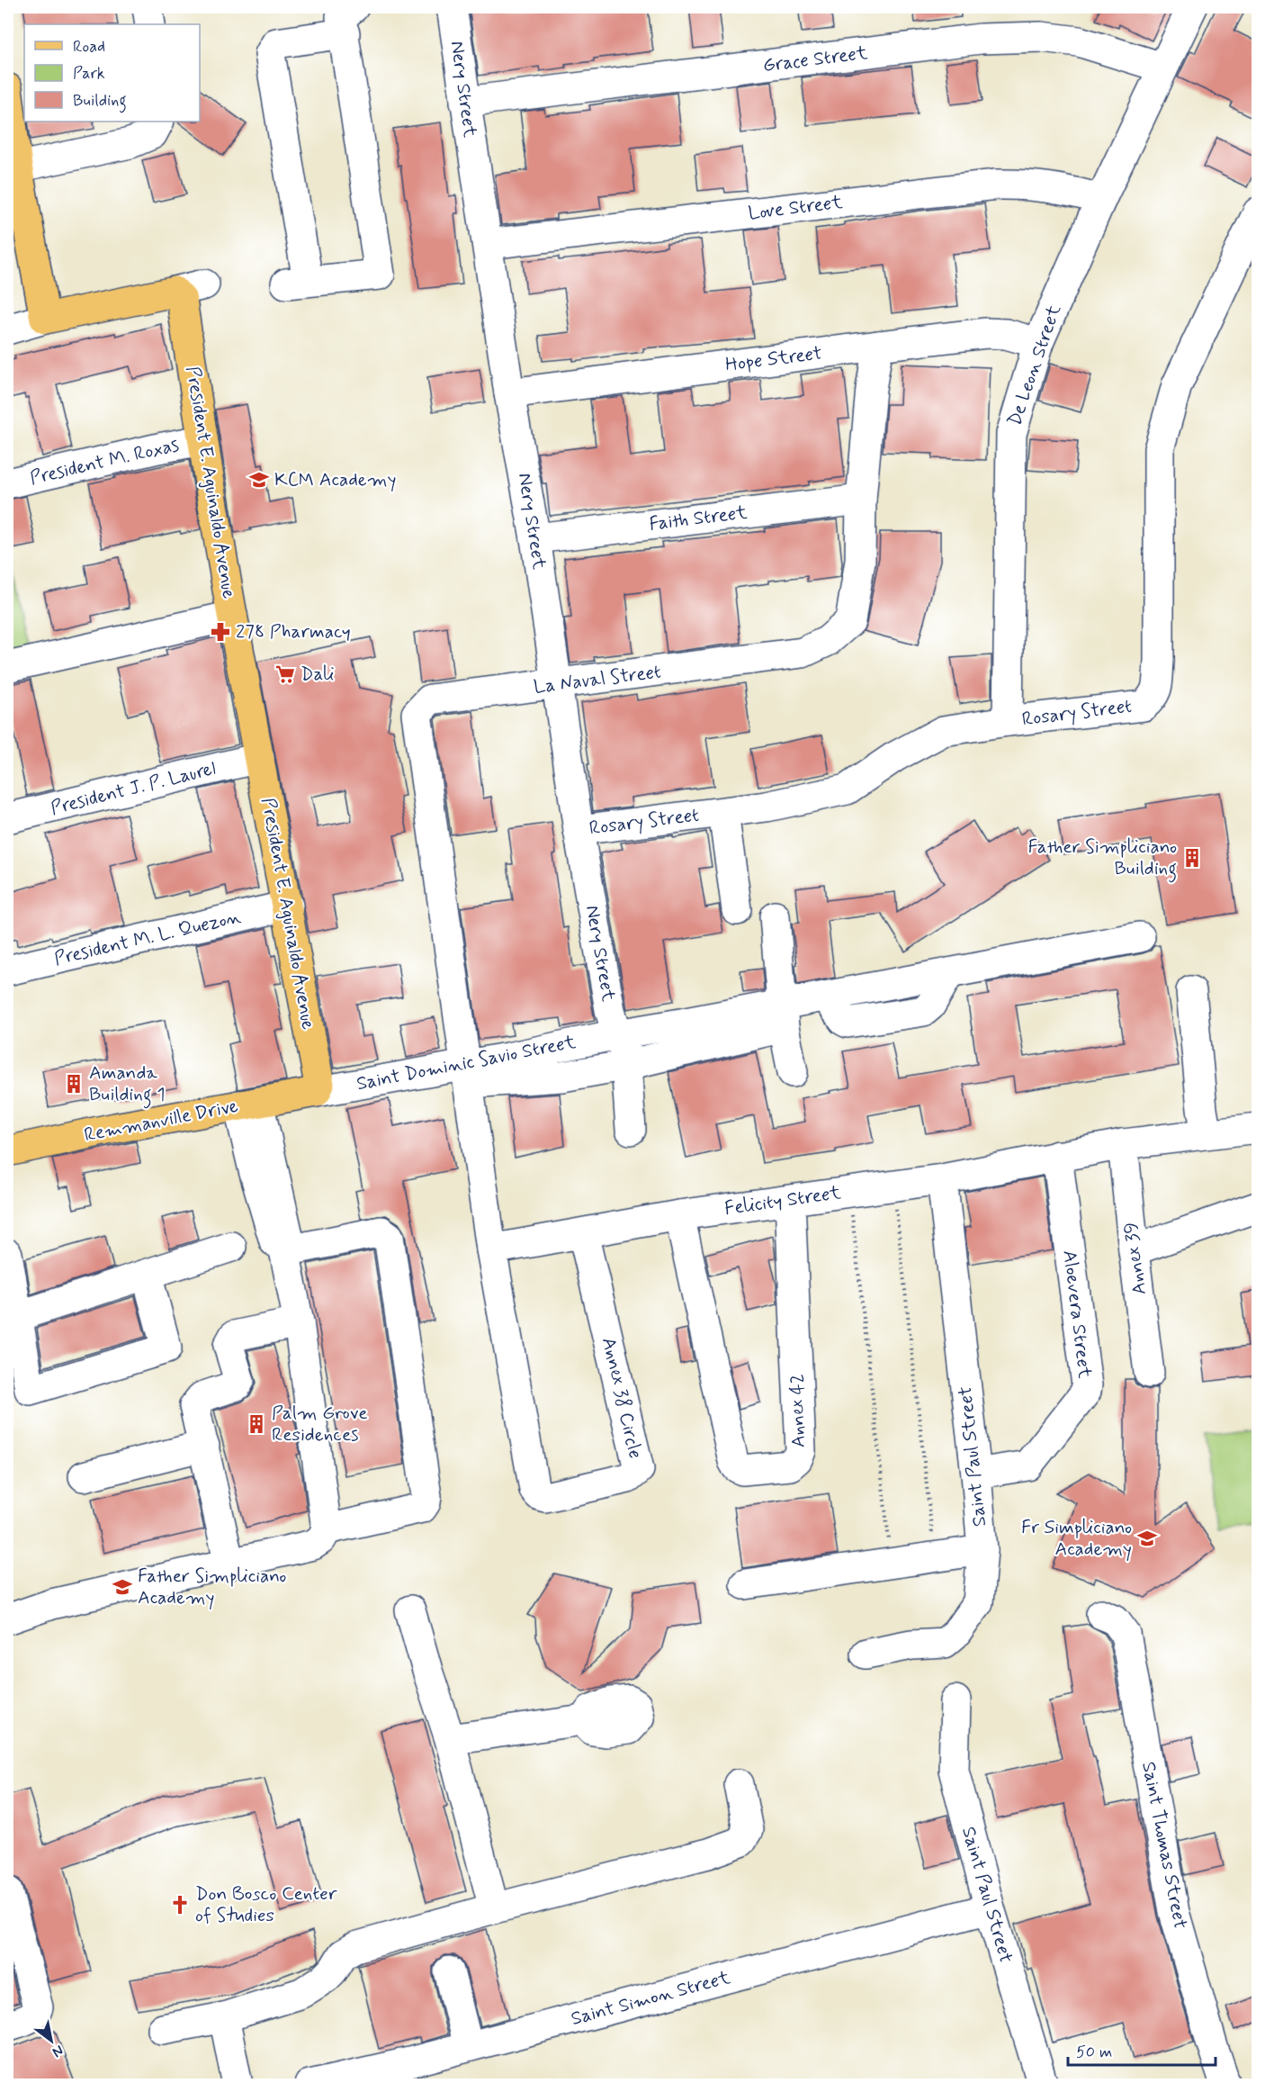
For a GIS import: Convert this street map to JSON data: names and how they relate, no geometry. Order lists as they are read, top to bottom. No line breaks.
{"streets":{"main road":["President E. Aguinaldo Avenue","Remmanville Drive"],"street":["Grace Street","Nery Street","Love Street","Hope Street","De Leon Street","President M. Roxas","Faith Street","La Naval Street","Rosary Street","President J. P. Laurel","President M. L. Quezon","Saint Dominic Savio Street","Felicity Street","Annex 39","Aloevera Street","Annex 38 Circle","Annex 42","Saint Paul Street","Saint Thomas Street","Saint Simon Street"]},"crossings":[["Grace Street","Nery Street"],["Grace Street","De Leon Street"],["Nery Street","Love Street"],["Nery Street","Hope Street"],["Nery Street","Faith Street"],["Nery Street","La Naval Street"],["Nery Street","Rosary Street"],["Nery Street","Saint Dominic Savio Street"],["Love Street","De Leon Street"],["Hope Street","De Leon Street"],["Hope Street","La Naval Street"],["De Leon Street","Rosary Street"],["President M. Roxas","President E. Aguinaldo Avenue"],["President E. Aguinaldo Avenue","President J. P. Laurel"],["President E. Aguinaldo Avenue","President M. L. Quezon"],["President E. Aguinaldo Avenue","Saint Dominic Savio Street"],["President E. Aguinaldo Avenue","Remmanville Drive"],["Faith Street","La Naval Street"],["La Naval Street","Saint Dominic Savio Street"],["Saint Dominic Savio Street","Remmanville Drive"],["Felicity Street","Annex 39"],["Felicity Street","Aloevera Street"],["Felicity Street","Annex 38 Circle"],["Felicity Street","Annex 42"],["Felicity Street","Saint Paul Street"],["Aloevera Street","Saint Paul Street"],["Saint Paul Street","Saint Simon Street"]],"places":{"school or university":["KCM Academy","Fr Simpliciano Academy","Father Simpliciano Academy"],"pharmacy":["278 Pharmacy"],"supermarket":["Dali"],"building":["Father Simpliciano Building","Amanda Building 1","Palm Grove Residences"],"church":["Don Bosco Center of Studies"]},"legend":["Road","Park","Building"],"scale_bar":"50 m","north":"bottom right"}
